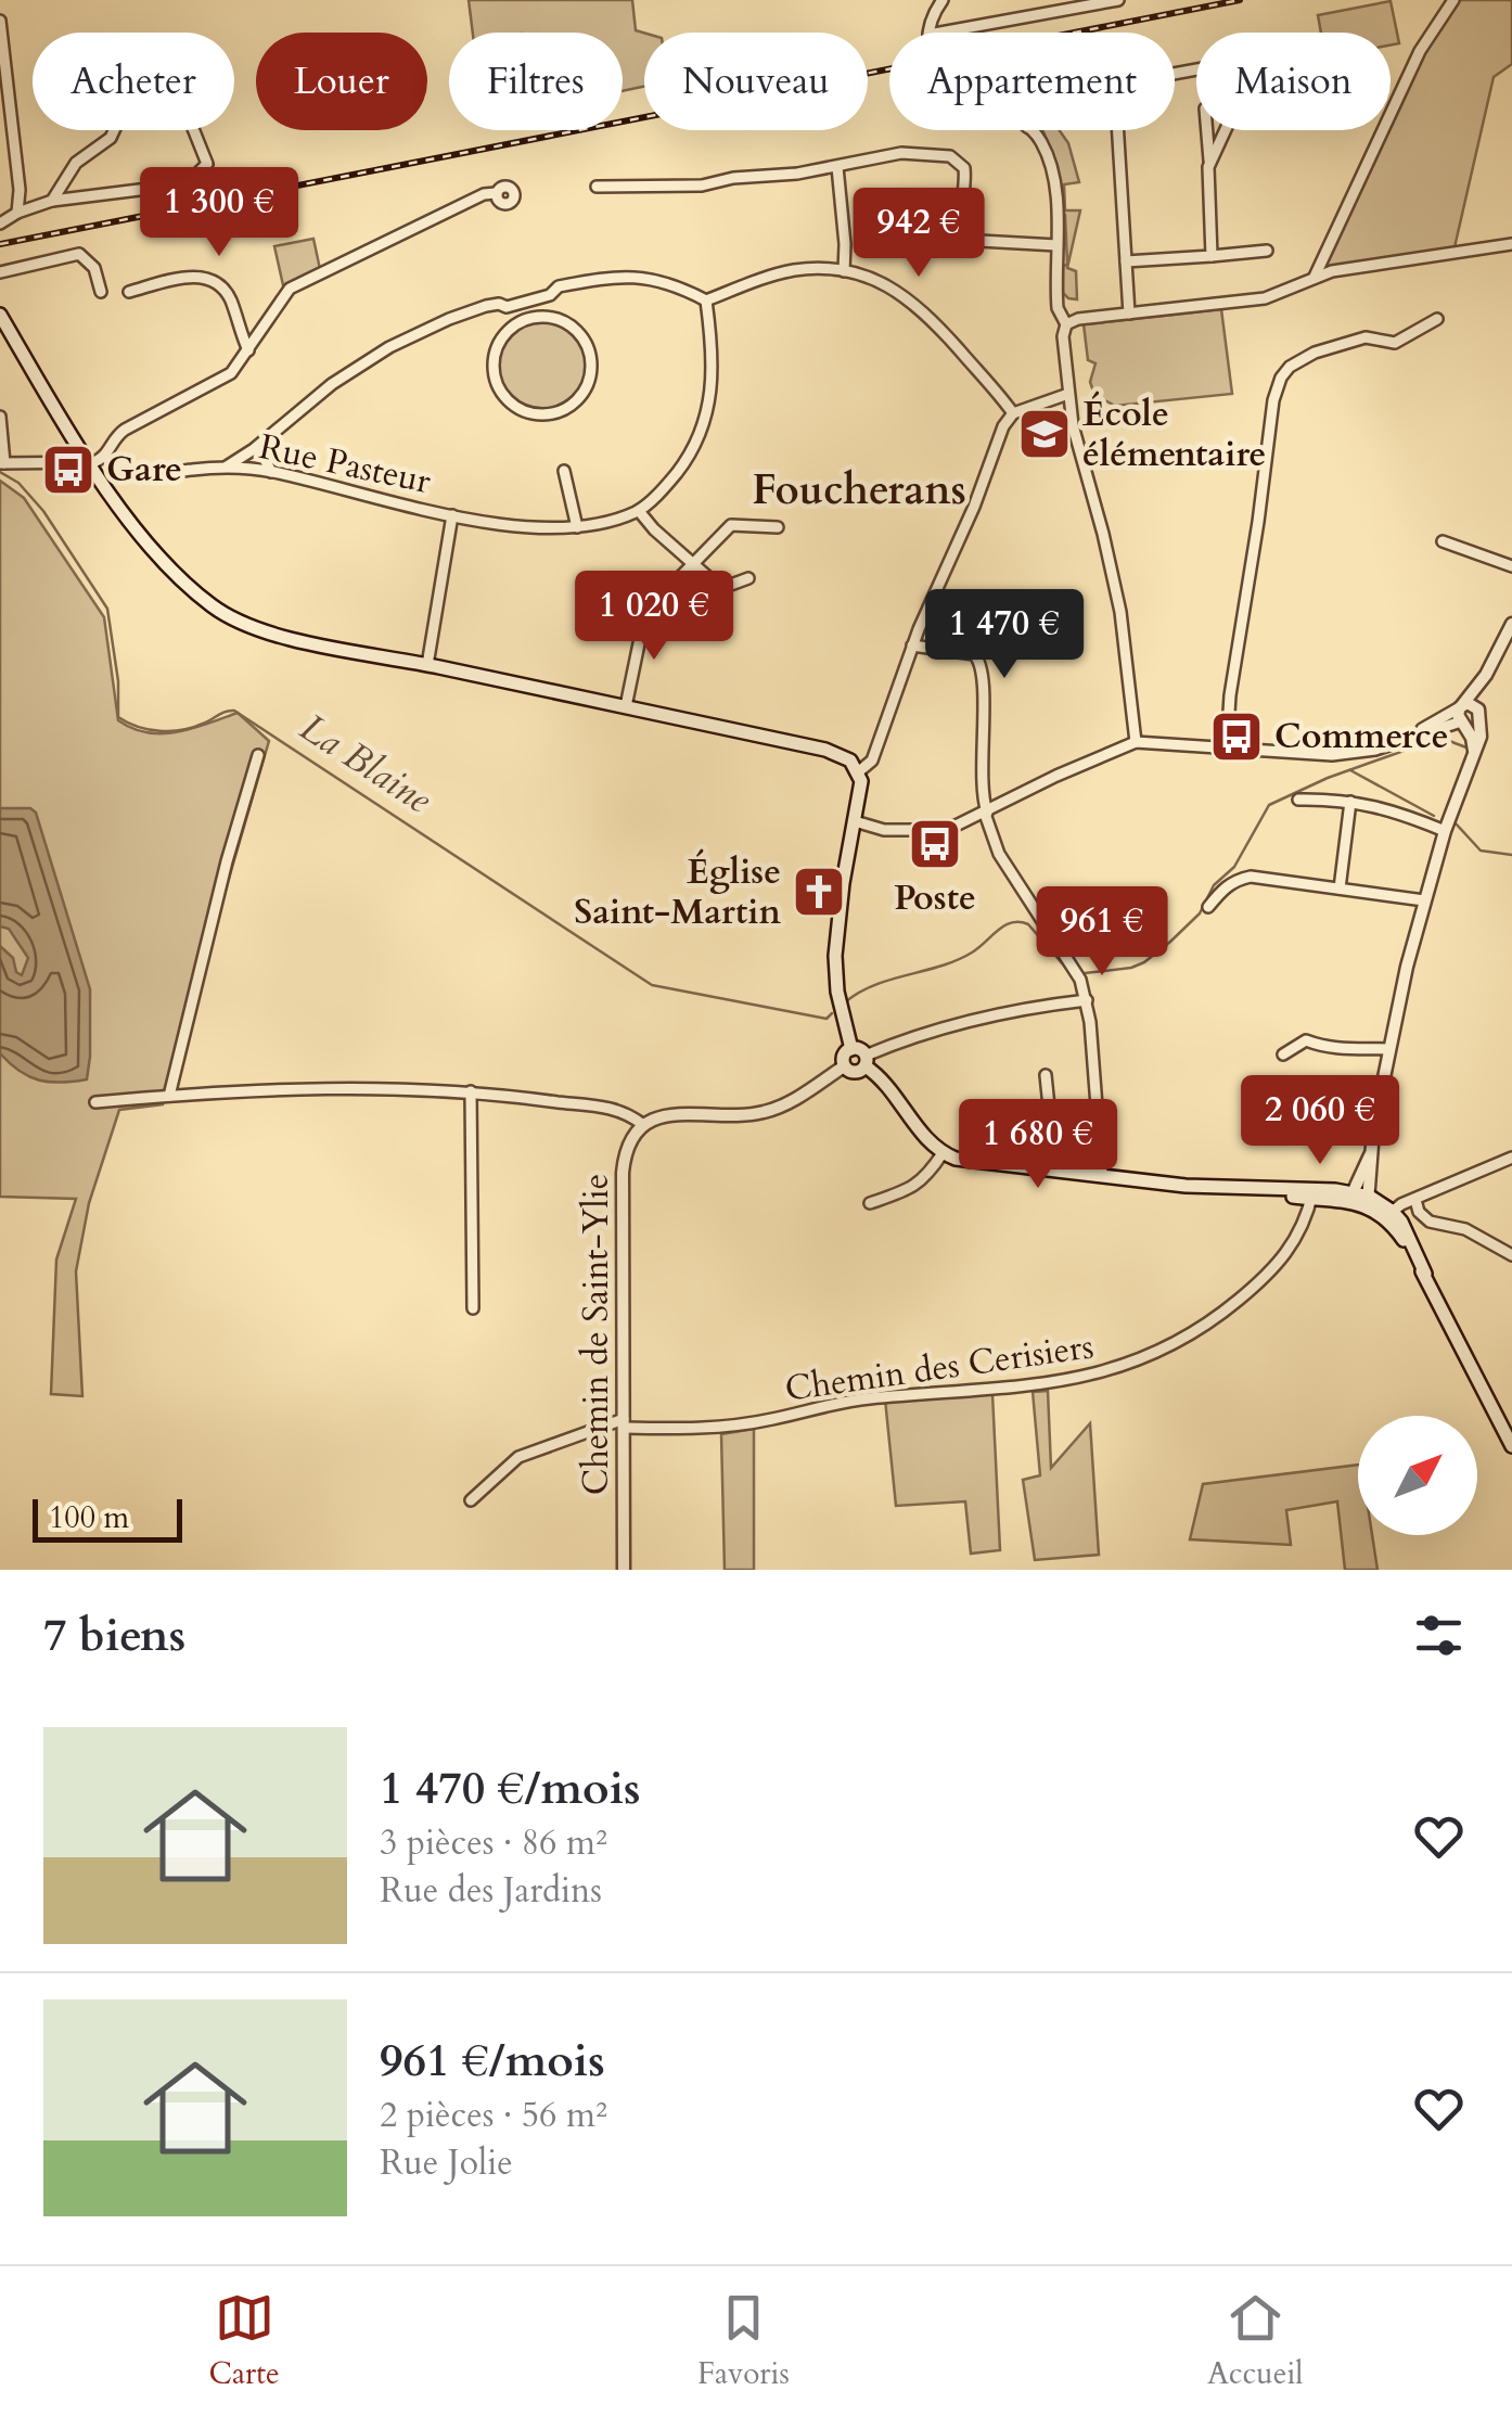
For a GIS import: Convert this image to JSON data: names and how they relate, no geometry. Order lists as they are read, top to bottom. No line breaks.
{"streets":{"street":["Rue Pasteur","Chemin de Saint-Ylie","Chemin des Cerisiers"]},"crossings":[["Chemin de Saint-Ylie","Chemin des Cerisiers"]],"districts":["Foucherans"],"water":["La Blaine"],"places":{"school or university":["École élémentaire"],"bus stop":["Gare","Commerce","Poste"],"church":["Église Saint-Martin"]},"scale_bar":"100 m","north":"top right","page":{"chip":["Acheter","Louer","Filtres","Nouveau","Appartement","Maison"],"price":["1 300 €","942 €","1 020 €","1 470 €","961 €","2 060 €","1 680 €"],"scale":"100 m","heading":"7 biens","list":[{"name":"1 470 €/mois","note":"3 pièces · 86 m² · Rue des Jardins"},{"name":"961 €/mois","note":"2 pièces · 56 m² · Rue Jolie"}],"tabs":["Carte","Favoris","Accueil"]}}
